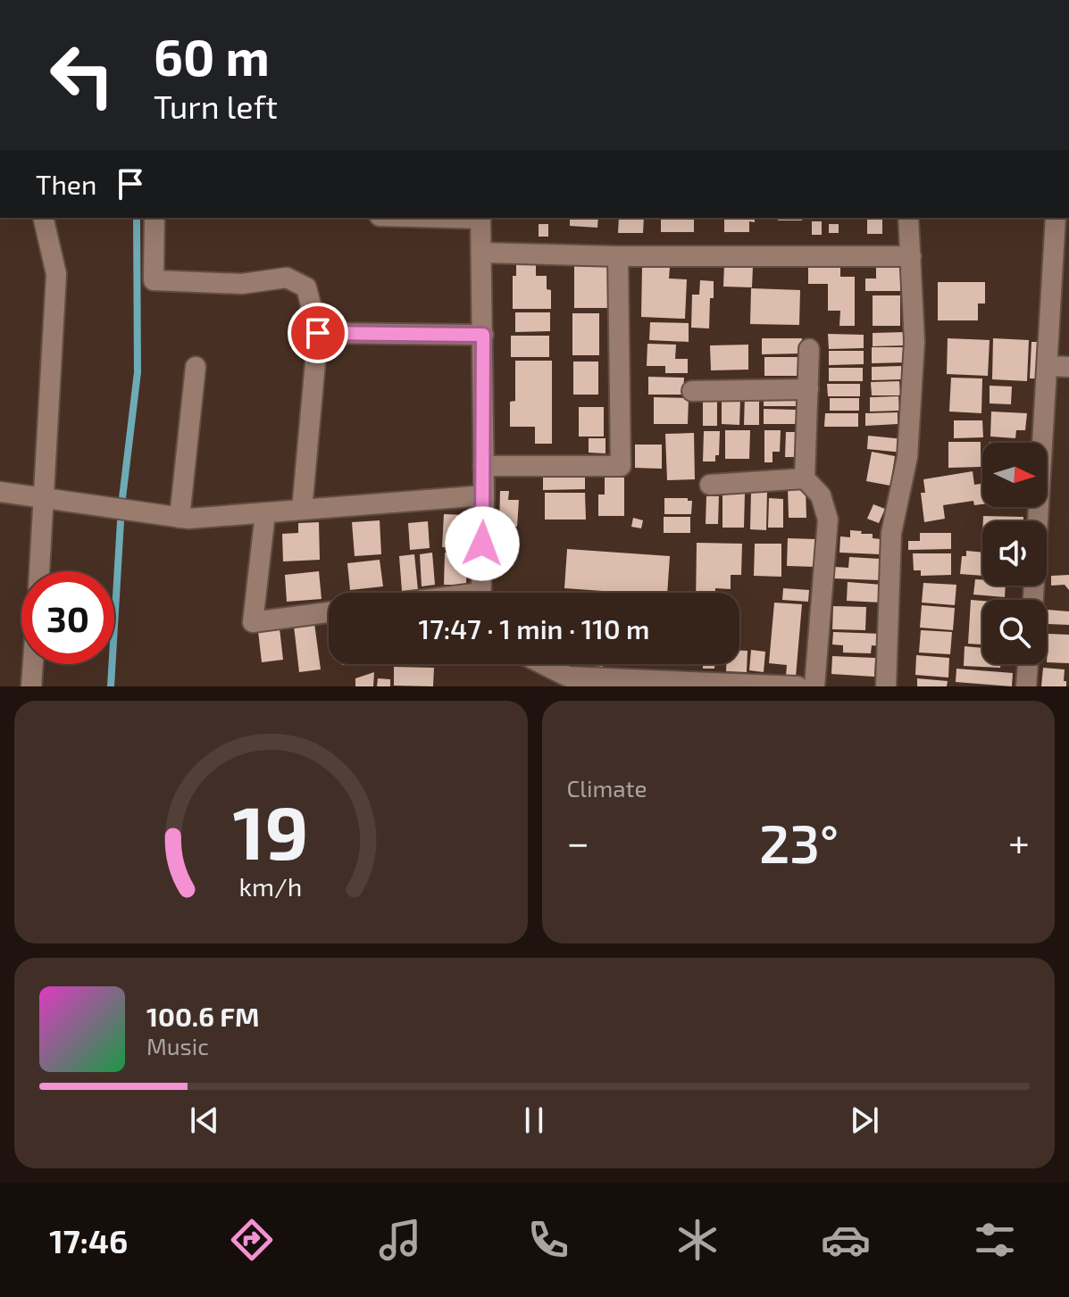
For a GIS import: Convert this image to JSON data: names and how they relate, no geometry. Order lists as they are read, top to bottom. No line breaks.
{"north":"right","page":{"turn":["60 m","Turn left"],"then":"Then","limit":"30","trip":"17:47 · 1 min · 110 m","tile":"Climate","heat":["−","23°","+"],"song":["100.6 FM","Music"],"tabs":"17:46","gauge":["19","km/h"]}}
